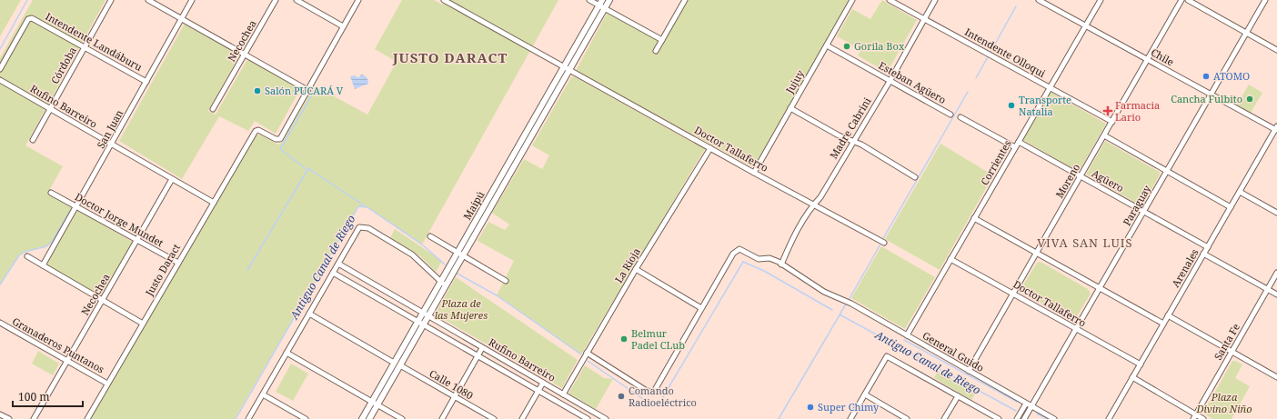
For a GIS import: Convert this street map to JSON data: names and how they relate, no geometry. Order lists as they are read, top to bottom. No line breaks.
{"streets":{"street":["Necochea","Intendente Landáburu","Intendente Olloqui","Chile","Córdoba","Jujuy","Esteban Agüero","Rufino Barreiro","Madre Cabrini","San Juan","Doctor Tallaferro","Corrientes","Moreno","Agüero","Maipú","Paraguay","Doctor Jorge Mundet","La Rioja","Arenales","Justo Daract","Santa Fe","Granaderos Puntanos","General Guido","Calle 1080"]},"crossings":[["Necochea","Rufino Barreiro"],["Necochea","Doctor Jorge Mundet"],["Necochea","Granaderos Puntanos"],["Intendente Landáburu","Córdoba"],["Intendente Landáburu","San Juan"],["Intendente Olloqui","Madre Cabrini"],["Intendente Olloqui","Corrientes"],["Intendente Olloqui","Moreno"],["Chile","Corrientes"],["Chile","Moreno"],["Chile","Paraguay"],["Chile","Arenales"],["Córdoba","Rufino Barreiro"],["Jujuy","Esteban Agüero"],["Jujuy","Doctor Tallaferro"],["Esteban Agüero","Madre Cabrini"],["Rufino Barreiro","San Juan"],["Rufino Barreiro","Maipú"],["Rufino Barreiro","La Rioja"],["Rufino Barreiro","Justo Daract"],["Madre Cabrini","Doctor Tallaferro"],["Madre Cabrini","General Guido"],["San Juan","Doctor Jorge Mundet"],["Doctor Tallaferro","Corrientes"],["Doctor Tallaferro","Moreno"],["Doctor Tallaferro","Maipú"],["Doctor Tallaferro","Paraguay"],["Doctor Tallaferro","La Rioja"],["Doctor Tallaferro","Arenales"],["Corrientes","Agüero"],["Corrientes","General Guido"],["Moreno","Agüero"],["Moreno","General Guido"],["Agüero","Paraguay"],["Agüero","Arenales"],["Maipú","Calle 1080"],["Paraguay","General Guido"],["Doctor Jorge Mundet","Justo Daract"],["Justo Daract","Granaderos Puntanos"]],"districts":["JUSTO DARACT","VIVA SAN LUIS"],"water":["Antiguo Canal de Riego"],"parks":["Plaza de las Mujeres","Plaza Divino Niño"],"places":{"other":["Gorila Box","ATOMO","Salón PUCARÁ V","Cancha Fulbito","Transporte Natalia","Belmur Padel CLub","Comando Radioeléctrico","Super Chimy"],"health":["Farmacia Lario"]},"scale_bar":"100 m"}
